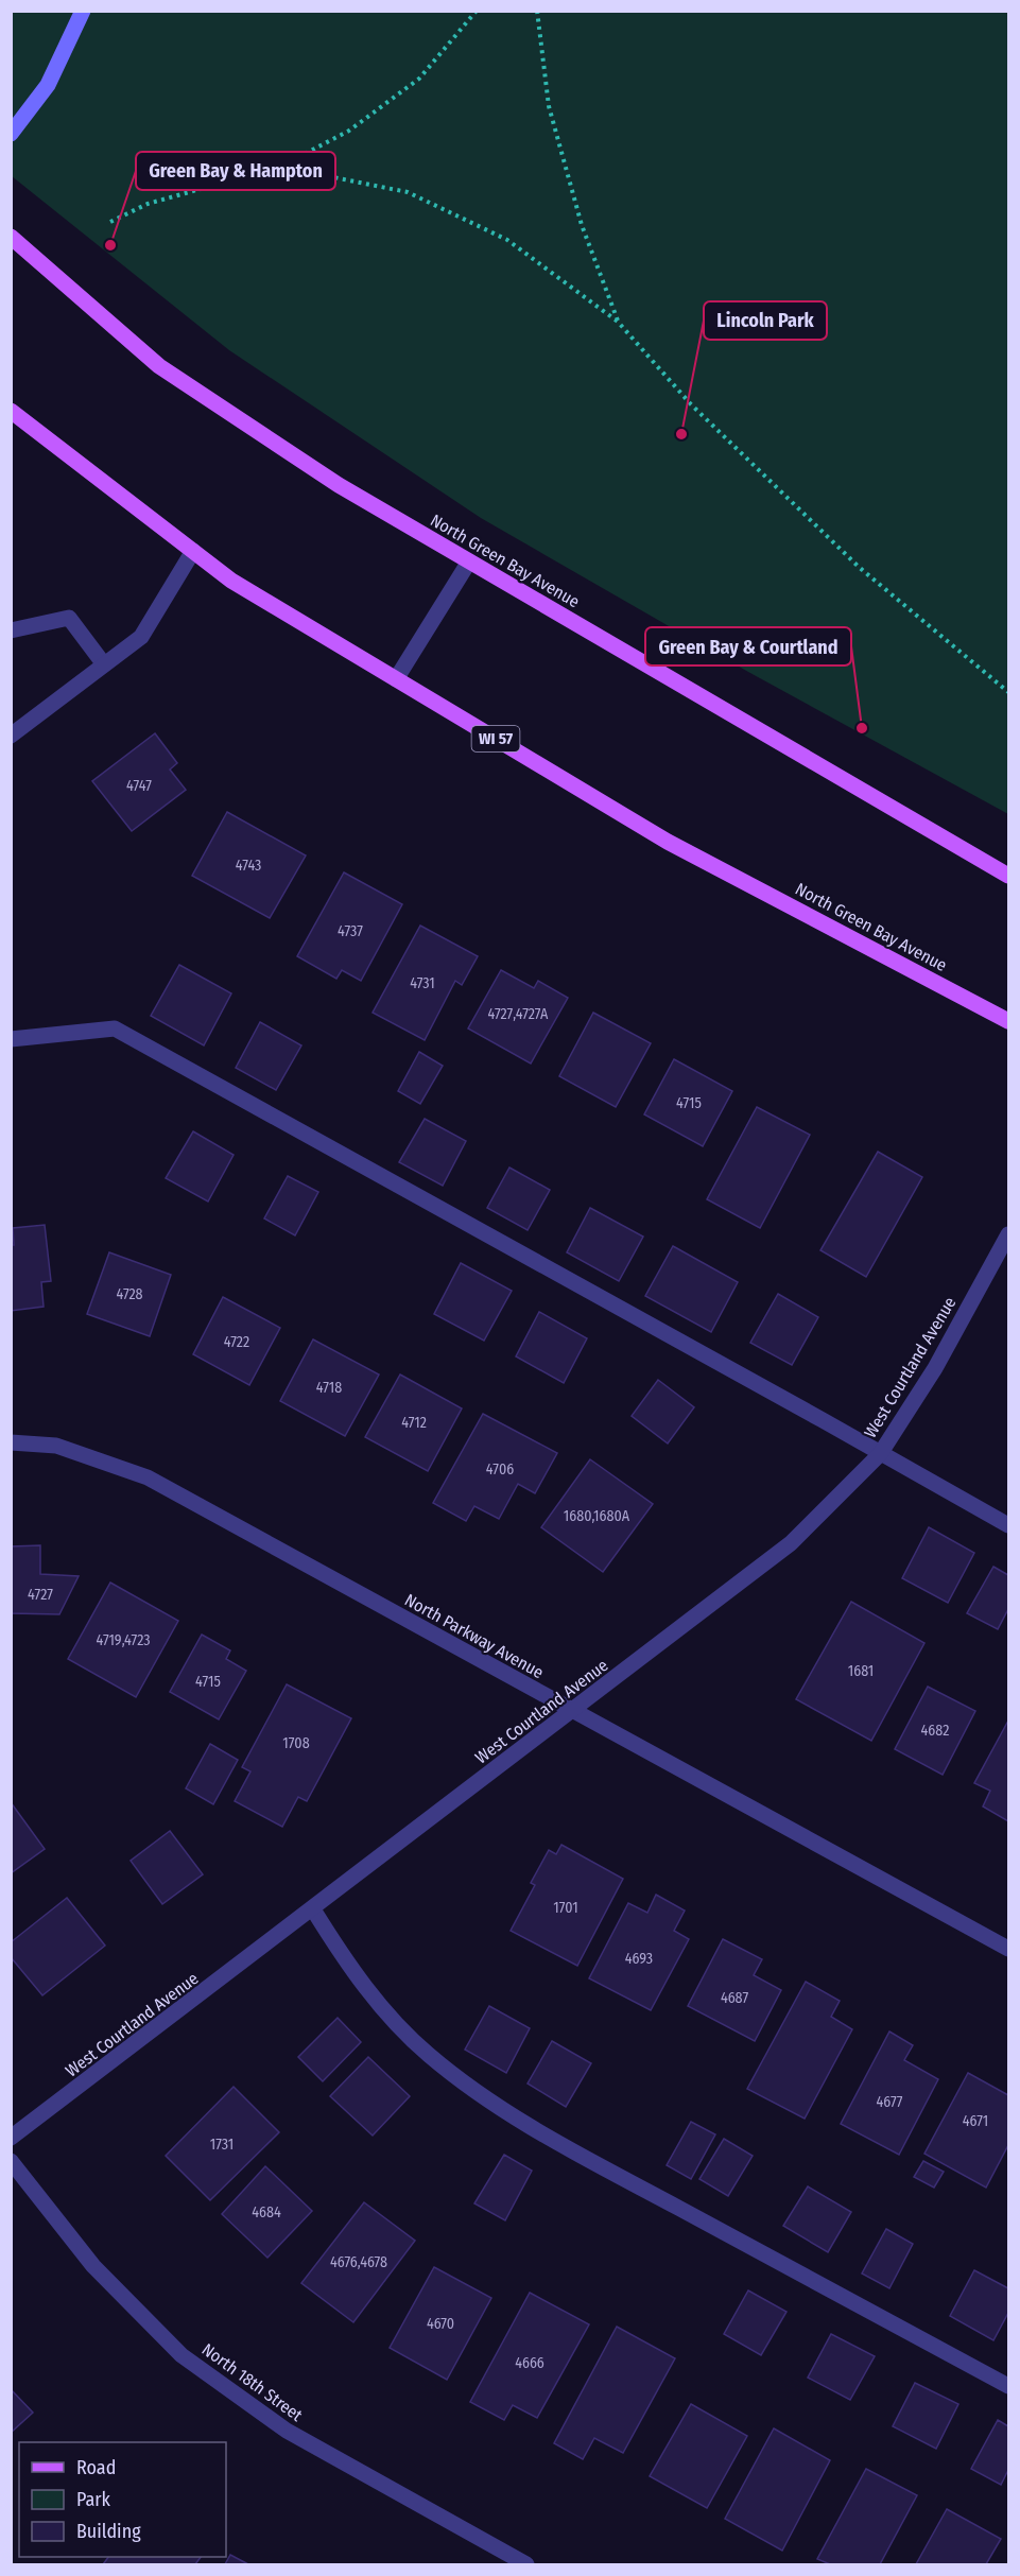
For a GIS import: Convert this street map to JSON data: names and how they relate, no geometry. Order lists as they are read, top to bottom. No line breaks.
{"streets":{"main road":["North Green Bay Avenue","WI 57"],"street":["West Courtland Avenue","North Parkway Avenue","North 18th Street"]},"crossings":[["West Courtland Avenue","North Parkway Avenue"]],"places":["Green Bay & Hampton","Lincoln Park","Green Bay & Courtland"],"house_numbers":["4747","4743","4737","4731","4727,4727A","4715","4728","4722","4718","4712","4706","1680,1680A","4727","4719,4723","1681","4715","4682","1708","1701","4693","4687","4677","4671","1731","4684","4676,4678","4670","4666"],"legend":["Road","Park","Building"]}
